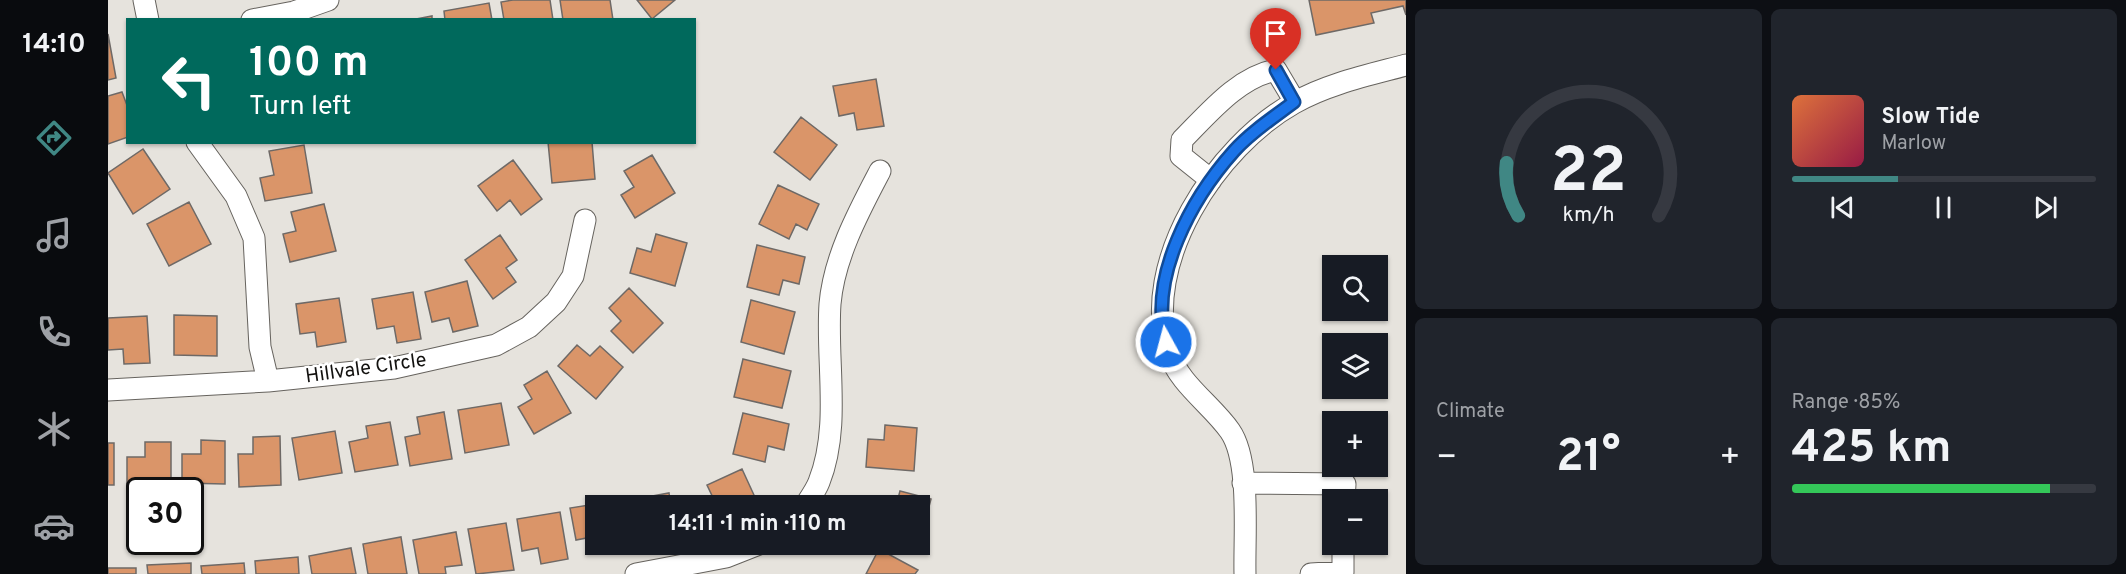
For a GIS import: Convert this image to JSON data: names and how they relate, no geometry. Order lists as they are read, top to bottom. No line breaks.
{"streets":{"street":["Hillvale Circle"]},"page":{"tabs":"14:10","turn":["100 m","Turn left"],"song":["Slow Tide","Marlow"],"map_buttons":["+","−"],"tile":["Climate",["Range · 85%","425 km"]],"heat":["−","21°","+"],"limit":"30","trip":"14:11 · 1 min · 110 m","gauge":["22","km/h"]}}
